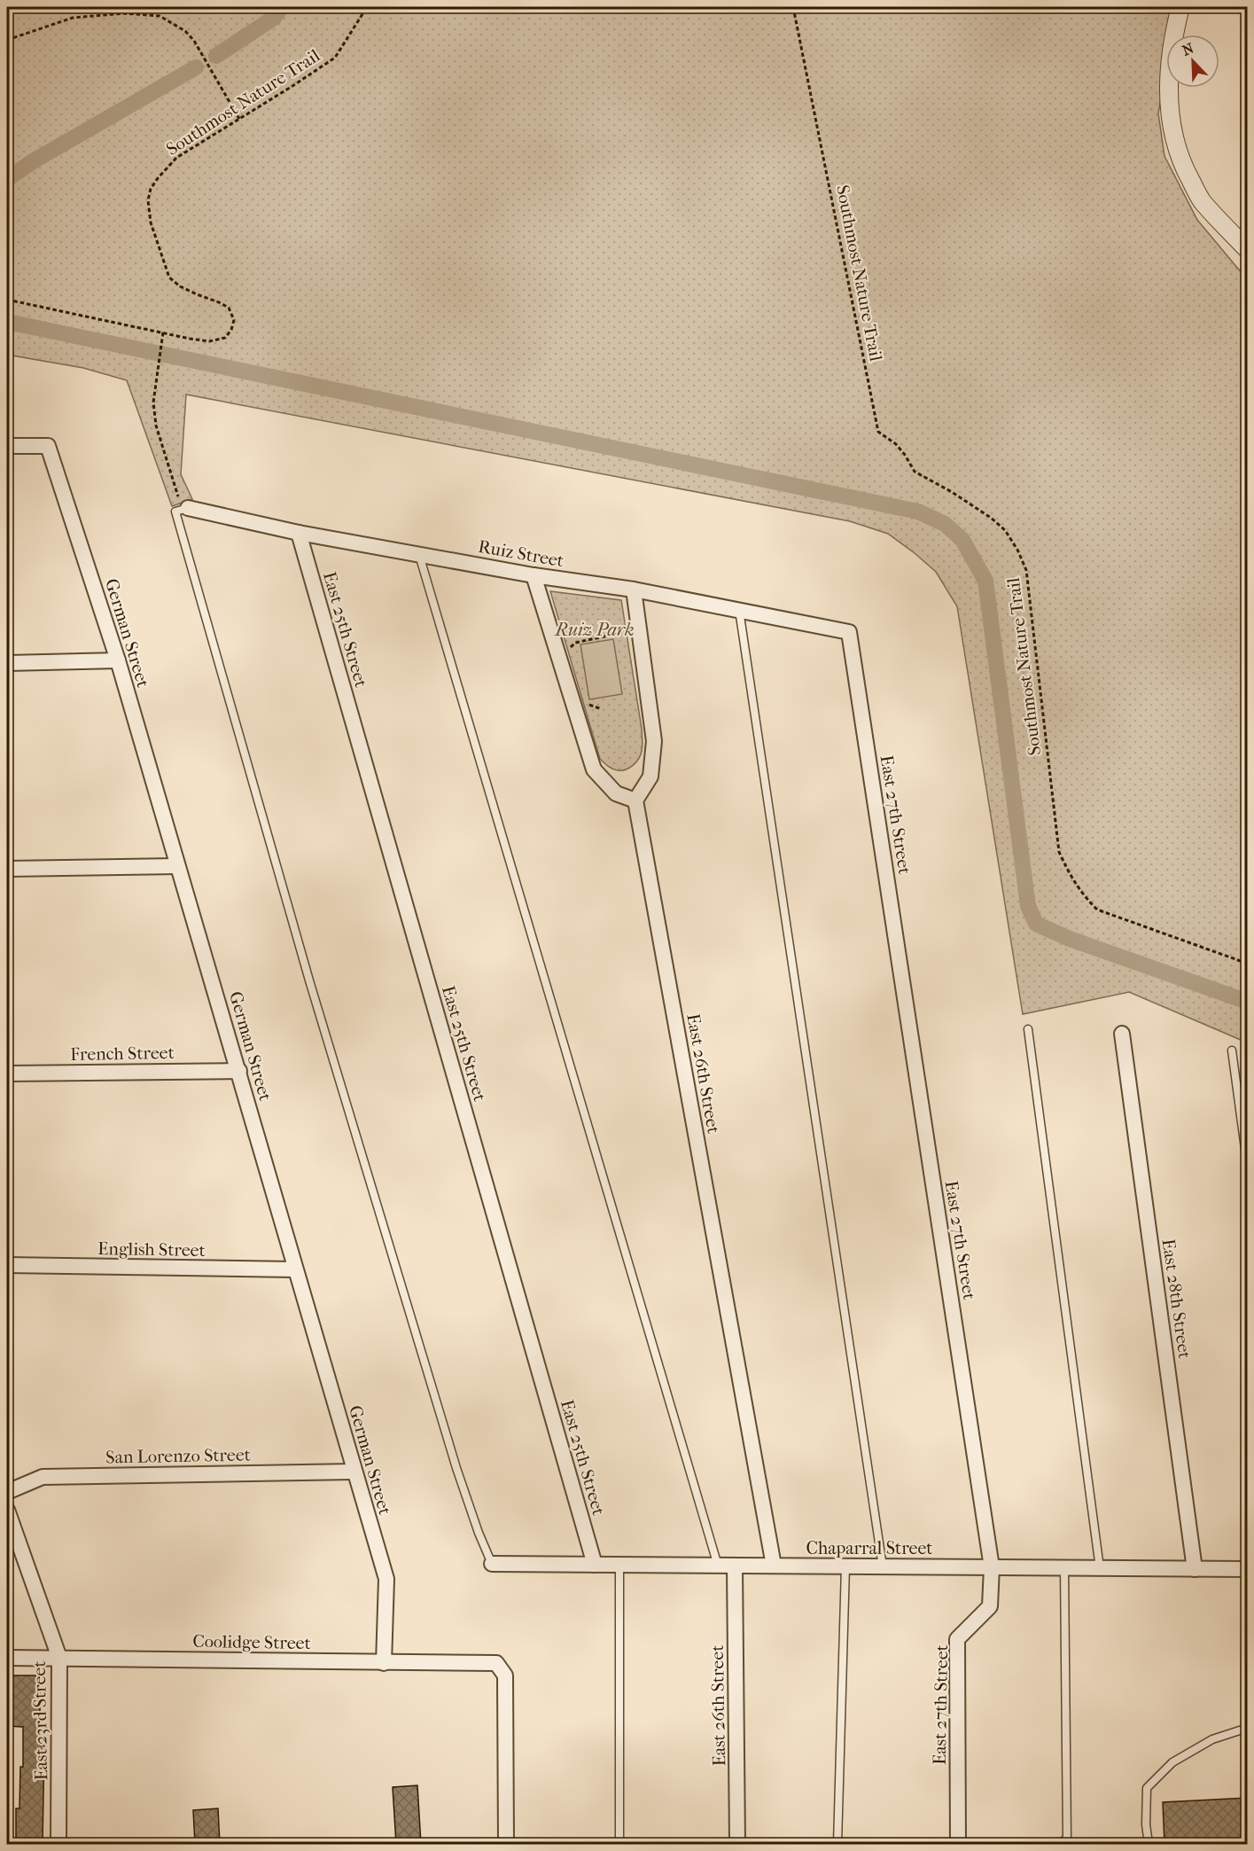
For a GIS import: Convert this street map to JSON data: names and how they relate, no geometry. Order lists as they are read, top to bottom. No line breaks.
{"streets":{"street":["Ruiz Street","East 25th Street","German Street","East 27th Street","French Street","East 26th Street","English Street","East 28th Street","San Lorenzo Street","Chaparral Street","Coolidge Street","East 23rd Street"],"path":["Southmost Nature Trail"]},"crossings":[["Ruiz Street","East 25th Street"],["Ruiz Street","East 27th Street"],["East 25th Street","Chaparral Street"],["German Street","French Street"],["German Street","English Street"],["German Street","San Lorenzo Street"],["German Street","Coolidge Street"],["East 27th Street","Chaparral Street"],["East 26th Street","Chaparral Street"],["East 28th Street","Chaparral Street"],["Coolidge Street","East 23rd Street"]],"parks":["Ruiz Park"],"north":"top left"}
